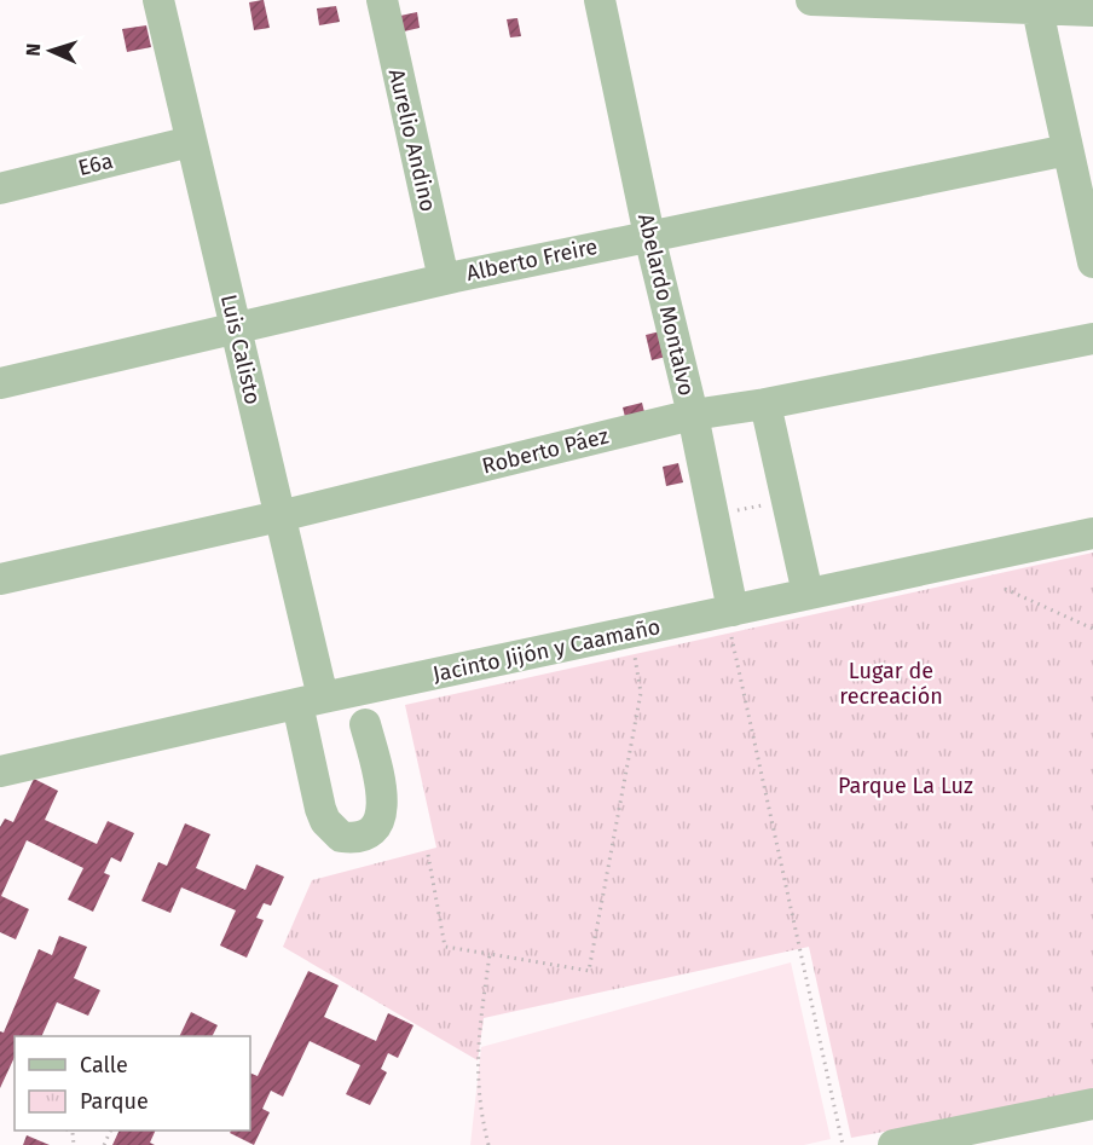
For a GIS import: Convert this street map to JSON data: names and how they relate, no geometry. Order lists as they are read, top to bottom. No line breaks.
{"streets":{"street":["Aurelio Andino","E6a","Alberto Freire","Abelardo Montalvo","Luis Calisto","Roberto Páez","Jacinto Jijón y Caamaño"]},"crossings":[["Aurelio Andino","Alberto Freire"],["E6a","Luis Calisto"],["Alberto Freire","Abelardo Montalvo"],["Alberto Freire","Luis Calisto"],["Abelardo Montalvo","Roberto Páez"],["Abelardo Montalvo","Jacinto Jijón y Caamaño"],["Luis Calisto","Roberto Páez"],["Luis Calisto","Jacinto Jijón y Caamaño"]],"parks":["Lugar de recreación","Parque La Luz"],"legend":["Calle","Parque"],"north":"left"}
